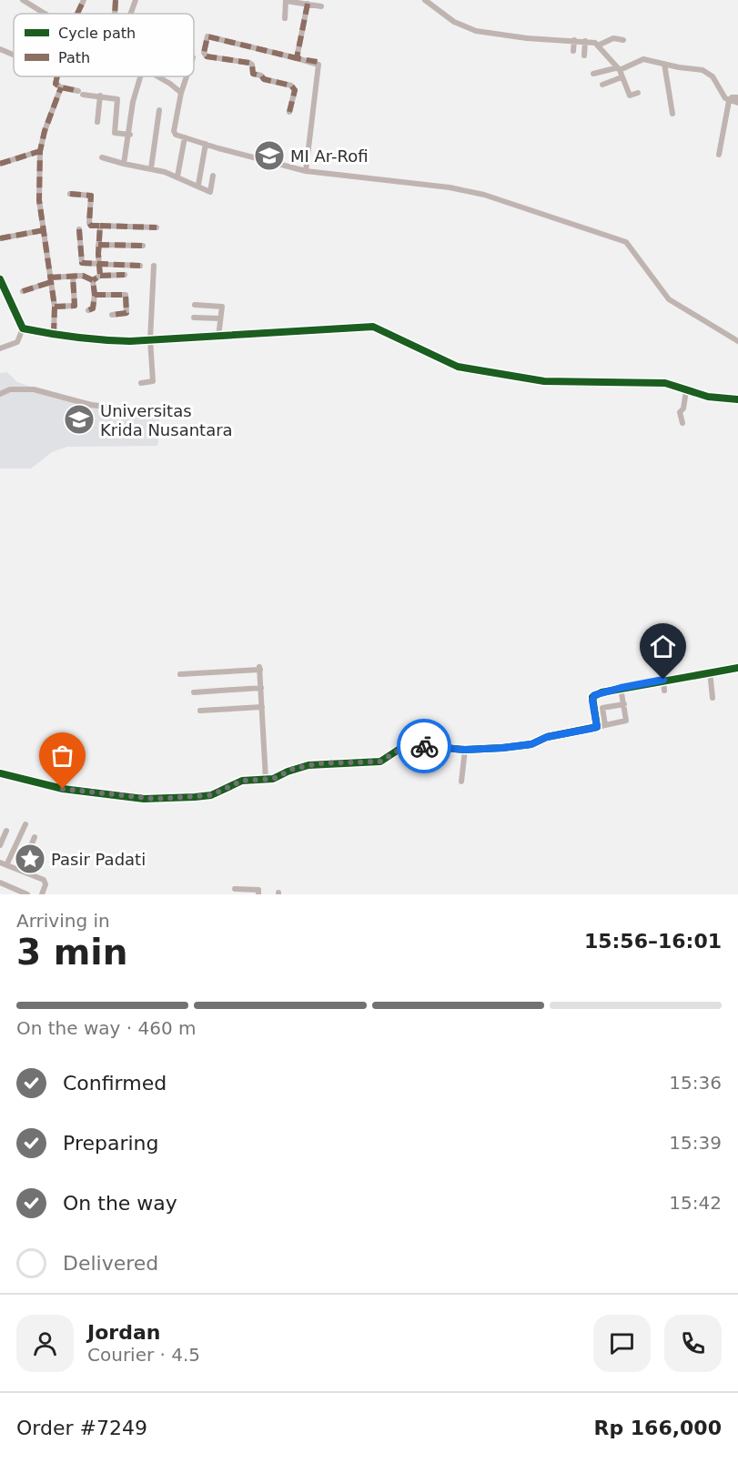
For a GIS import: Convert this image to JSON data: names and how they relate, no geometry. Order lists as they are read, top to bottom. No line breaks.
{"places":{"school or university":["MI Ar-Rofi","Universitas Krida Nusantara"],"place":["Pasir Padati"]},"legend":["Cycle path","Path"],"page":{"heading":["3 min","Arriving in","15:56–16:01"],"panel":["Jordan","Courier · 4.5","Order #7249","Rp 166,000"],"bar":"On the way · 460 m","list":[["Confirmed","15:36"],["Preparing","15:39"],["On the way","15:42"],"Delivered"]}}
